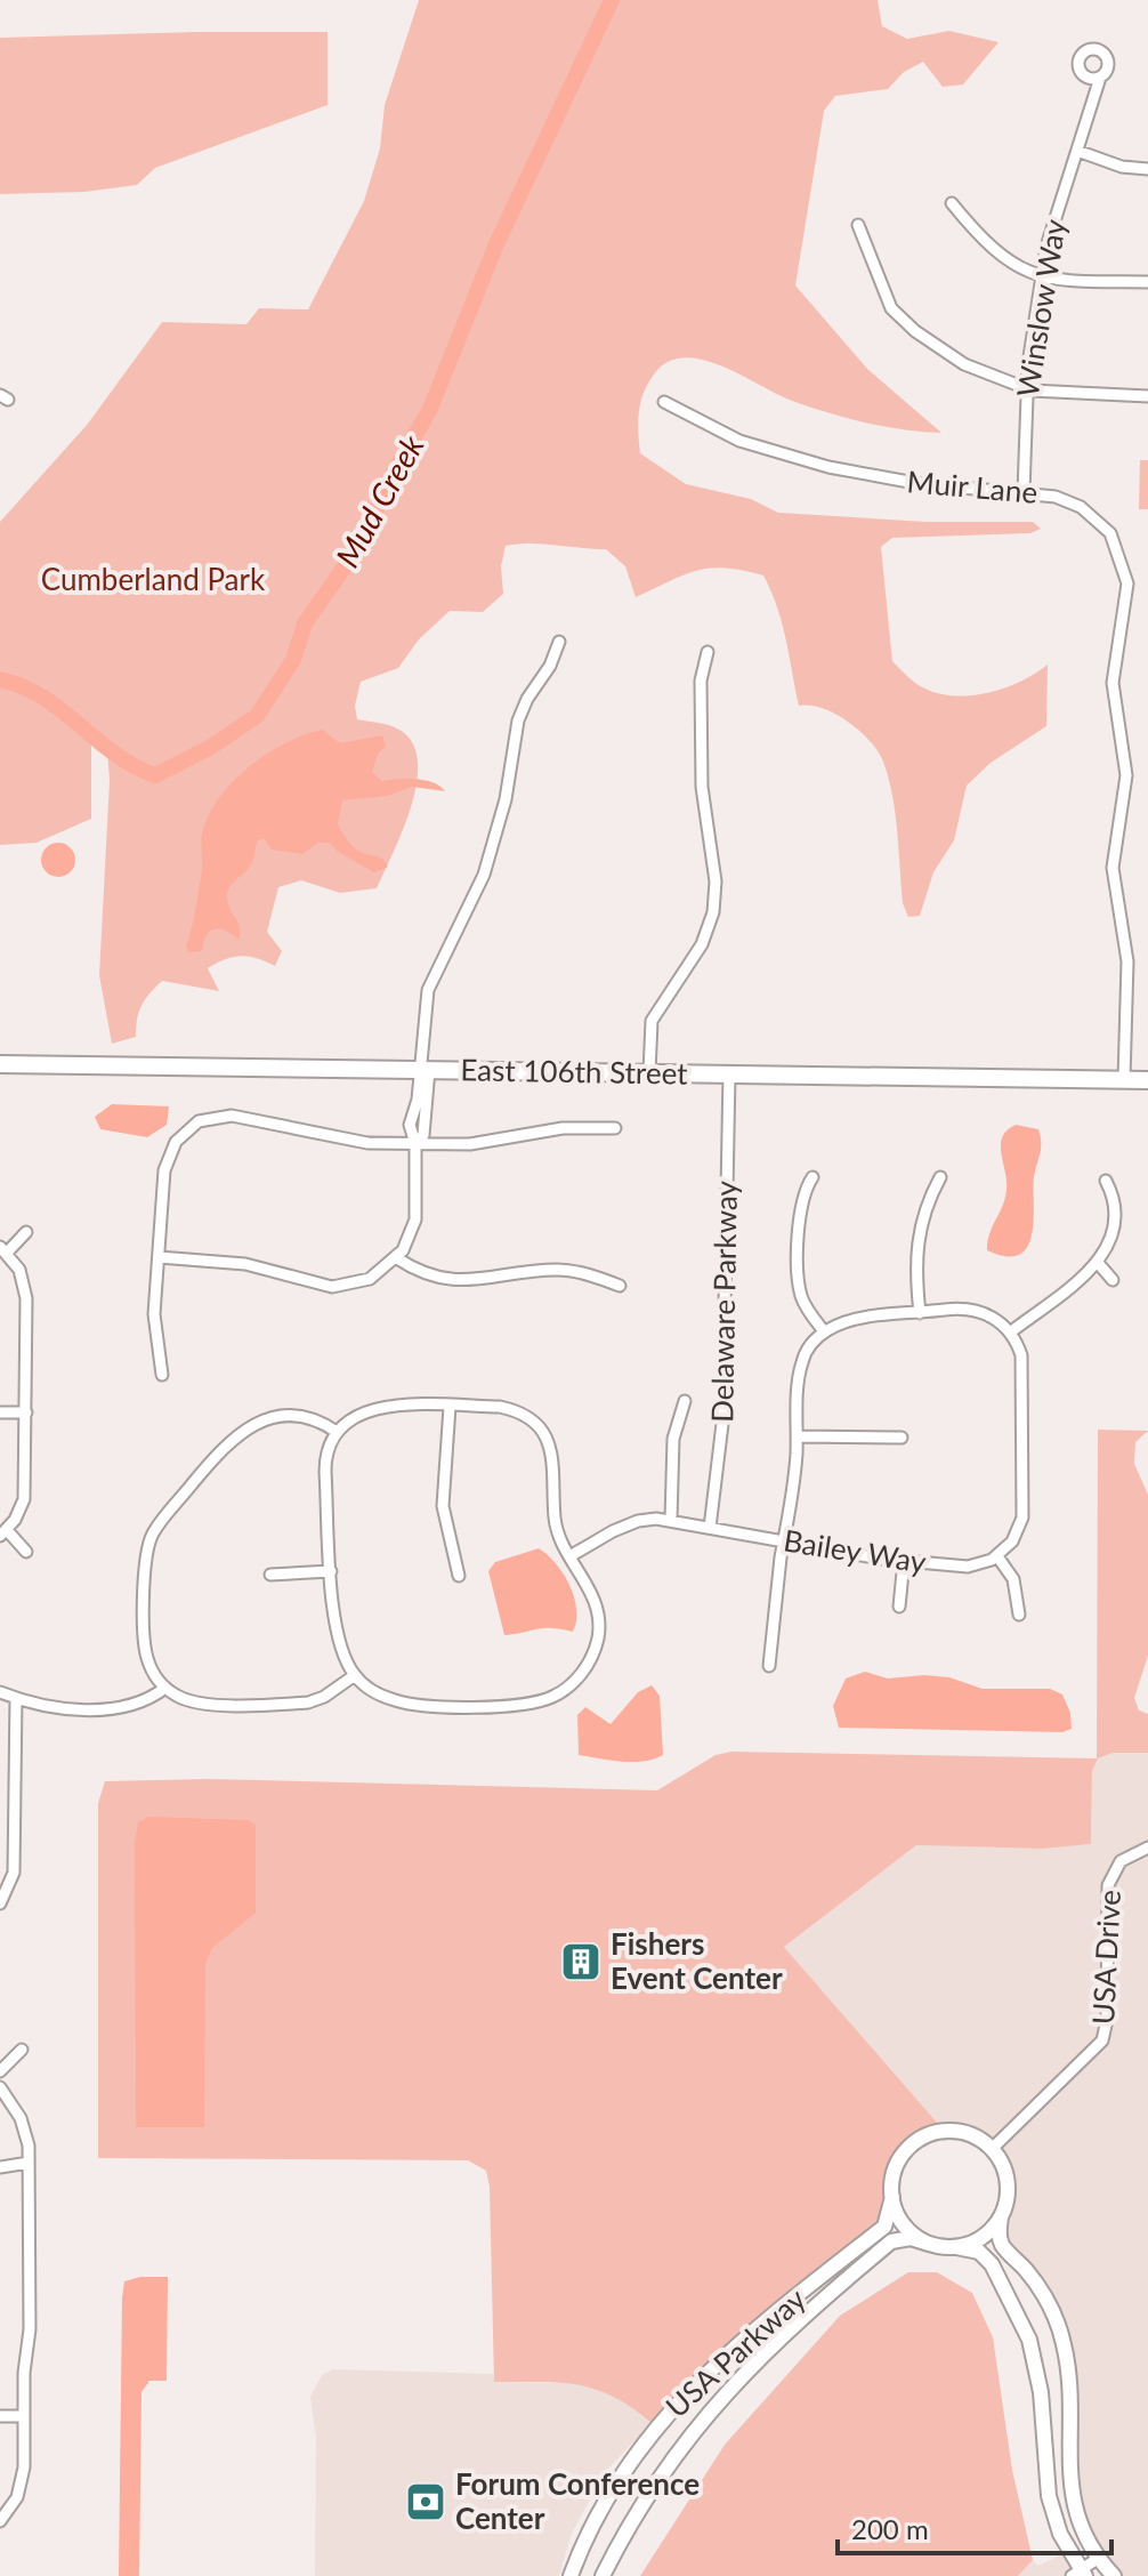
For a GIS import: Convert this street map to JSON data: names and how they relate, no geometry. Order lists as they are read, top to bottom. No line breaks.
{"streets":{"main road":["East 106th Street"],"street":["Winslow Way","Muir Lane","Delaware Parkway","Bailey Way","USA Drive","USA Parkway"]},"crossings":[["Winslow Way","Muir Lane"],["Muir Lane","East 106th Street"],["East 106th Street","Delaware Parkway"],["Delaware Parkway","Bailey Way"],["USA Drive","USA Parkway"]],"water":["Mud Creek"],"parks":["Cumberland Park"],"places":{"building":["Fishers Event Center"],"bank":["Forum Conference Center"]},"scale_bar":"200 m"}
